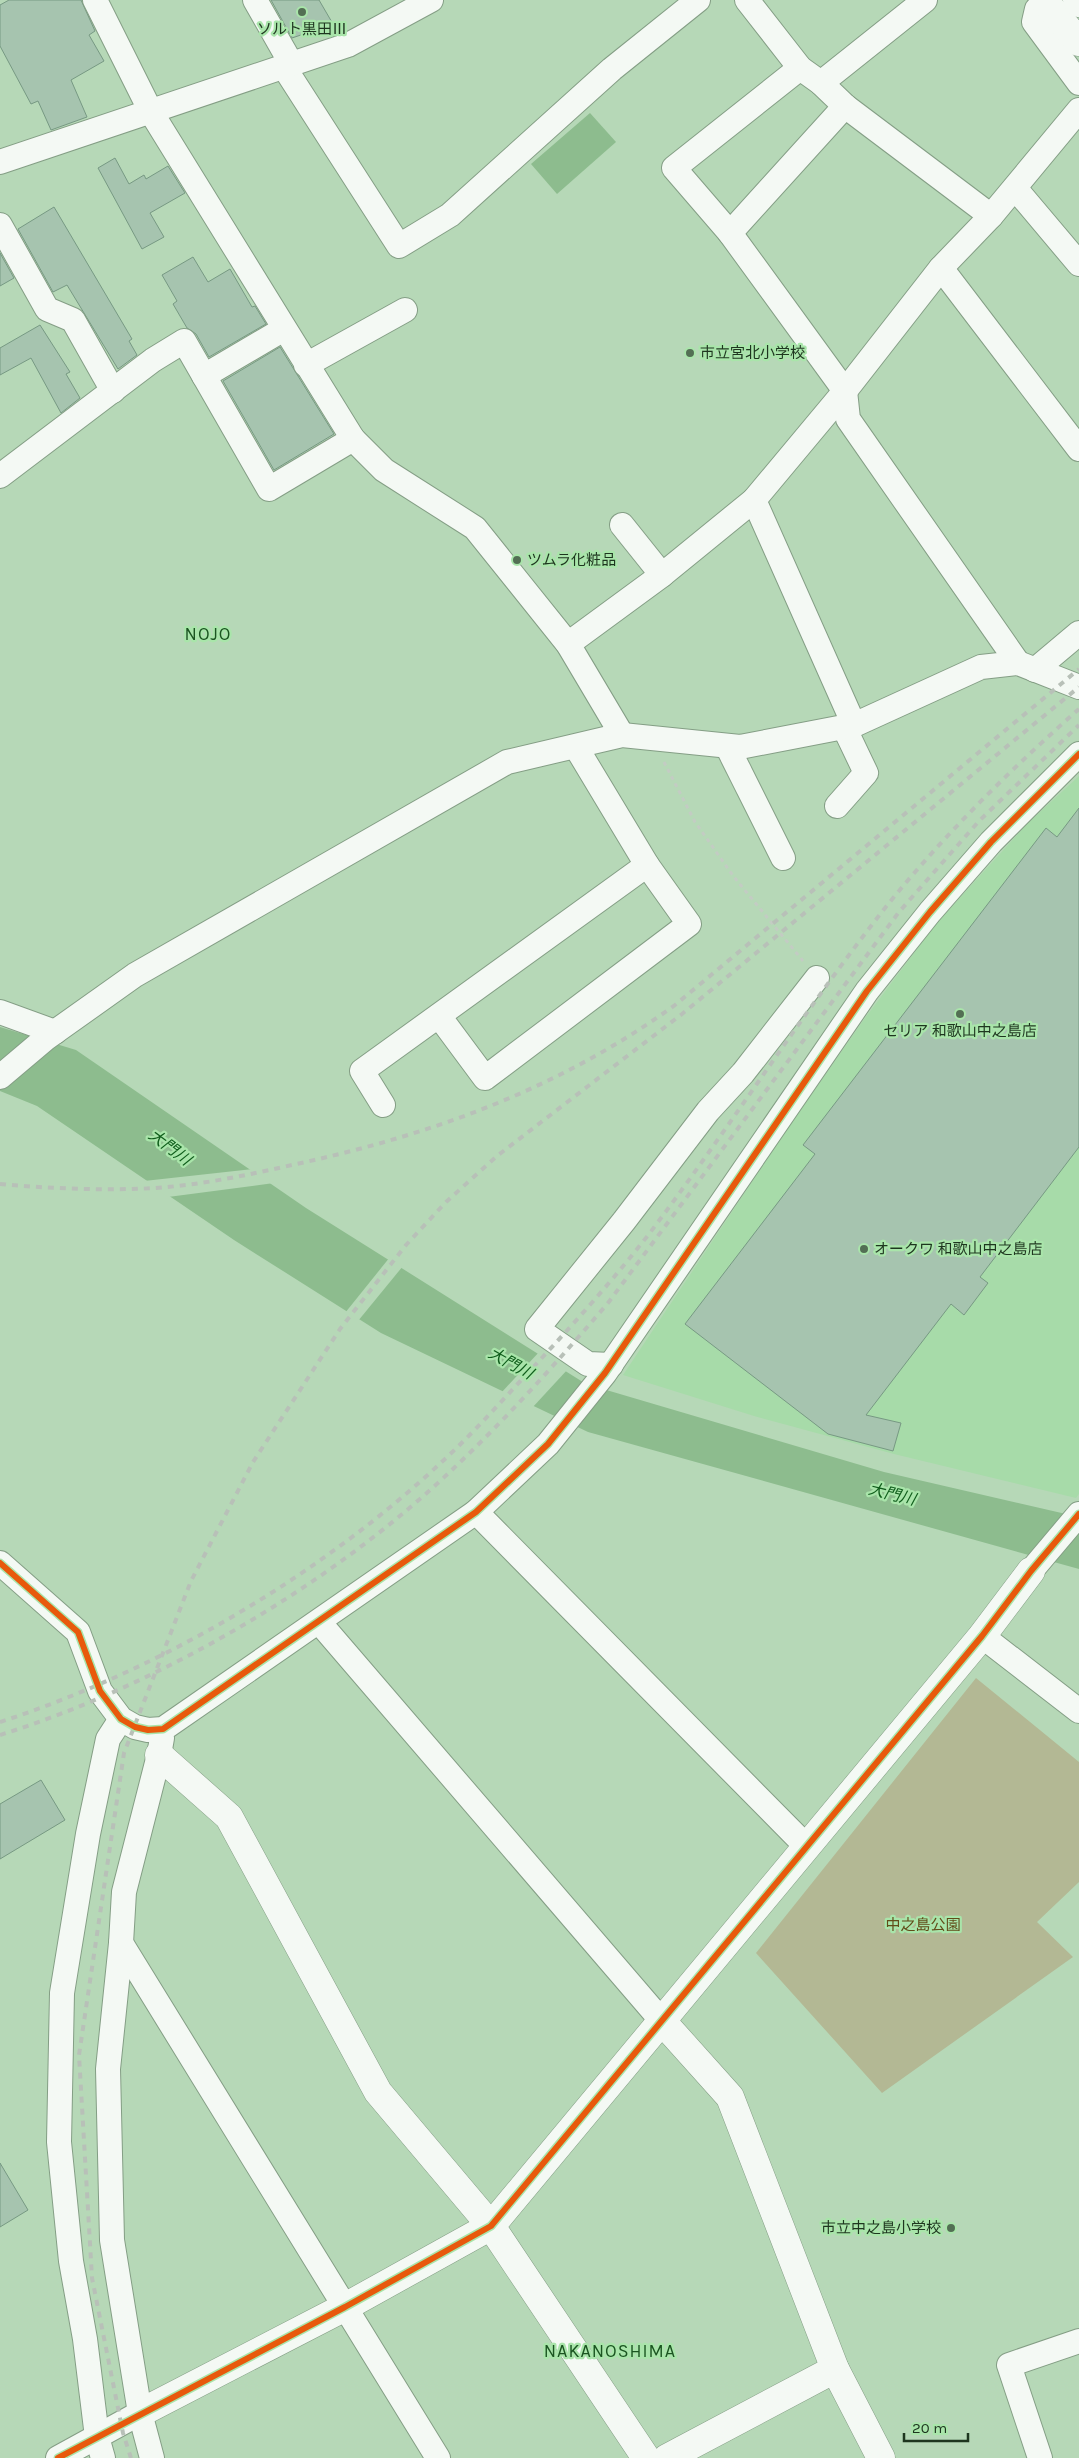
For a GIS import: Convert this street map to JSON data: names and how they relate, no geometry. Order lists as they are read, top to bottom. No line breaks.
{"districts":["NOJO","NAKANOSHIMA"],"water":["大門川"],"parks":["中之島公園"],"places":["ソルト黒田Ⅲ","市立宮北小学校","ツムラ化粧品","セリア 和歌山中之島店","オークワ 和歌山中之島店","市立中之島小学校"],"scale_bar":"20 m"}
